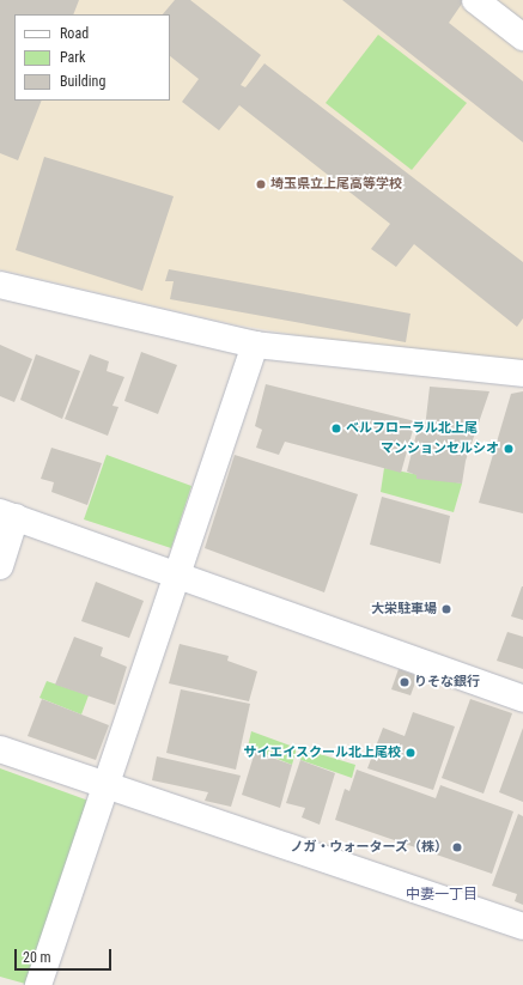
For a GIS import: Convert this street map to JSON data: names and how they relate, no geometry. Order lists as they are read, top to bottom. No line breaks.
{"districts":["中妻一丁目"],"places":["埼玉県立上尾高等学校","ベルフローラル北上尾","マンションセルシオ","大栄駐車場","りそな銀行","サイエイスクール北上尾校","ノガ・ウォーターズ（株）"],"legend":["Road","Park","Building"],"scale_bar":"20 m"}
